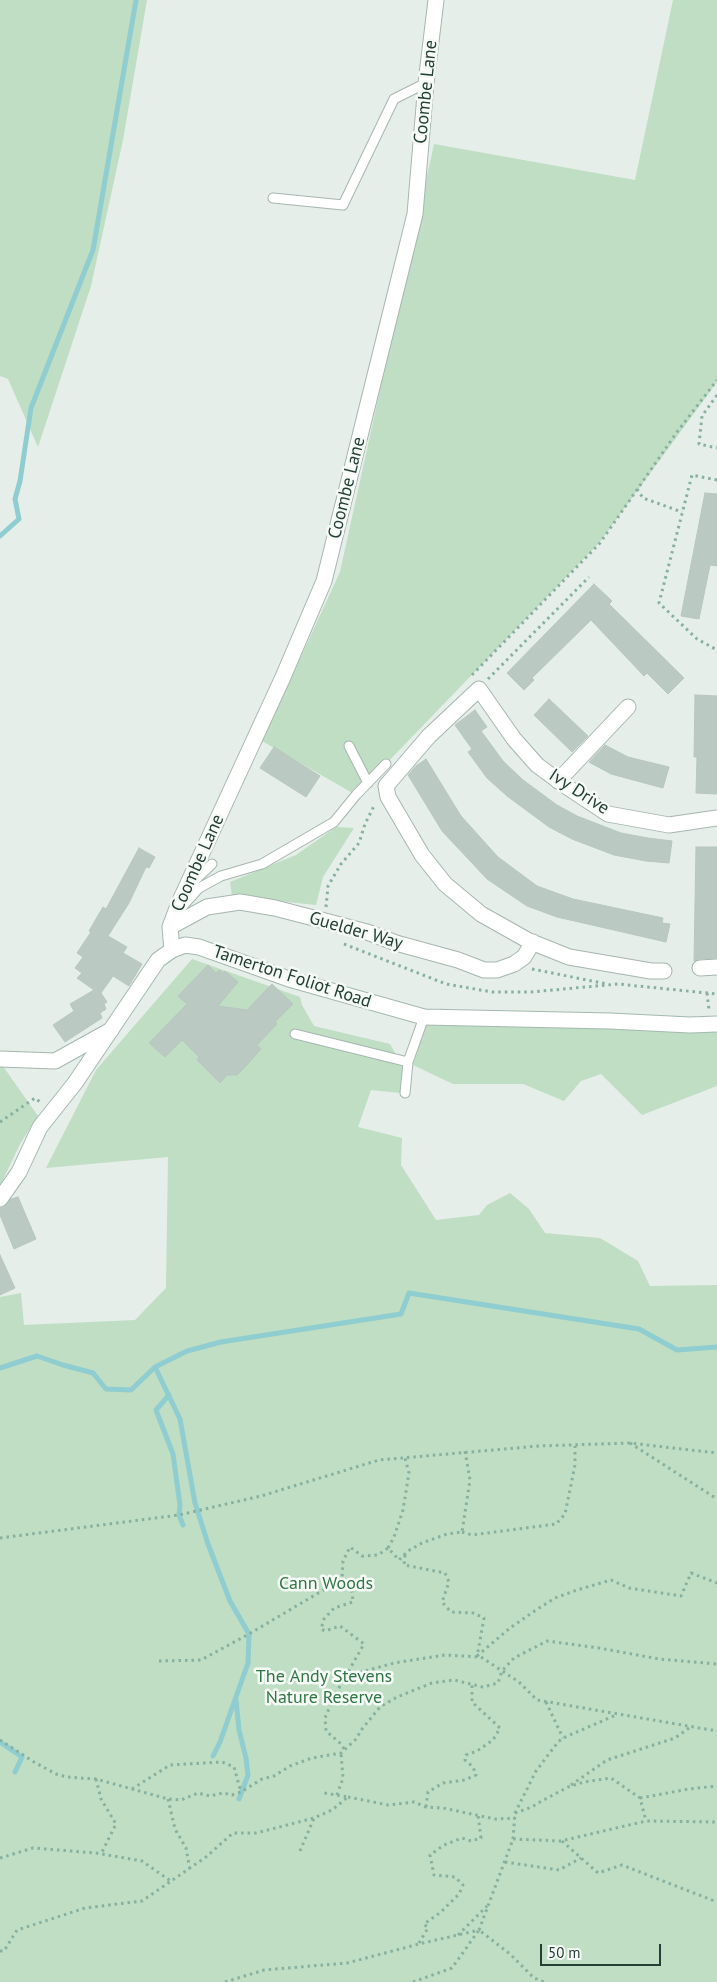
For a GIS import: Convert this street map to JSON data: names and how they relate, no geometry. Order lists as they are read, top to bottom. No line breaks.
{"streets":{"street":["Coombe Lane","Ivy Drive","Guelder Way","Tamerton Foliot Road"]},"crossings":[["Coombe Lane","Guelder Way"],["Coombe Lane","Tamerton Foliot Road"]],"parks":["Cann Woods","The Andy Stevens Nature Reserve"],"scale_bar":"50 m"}
